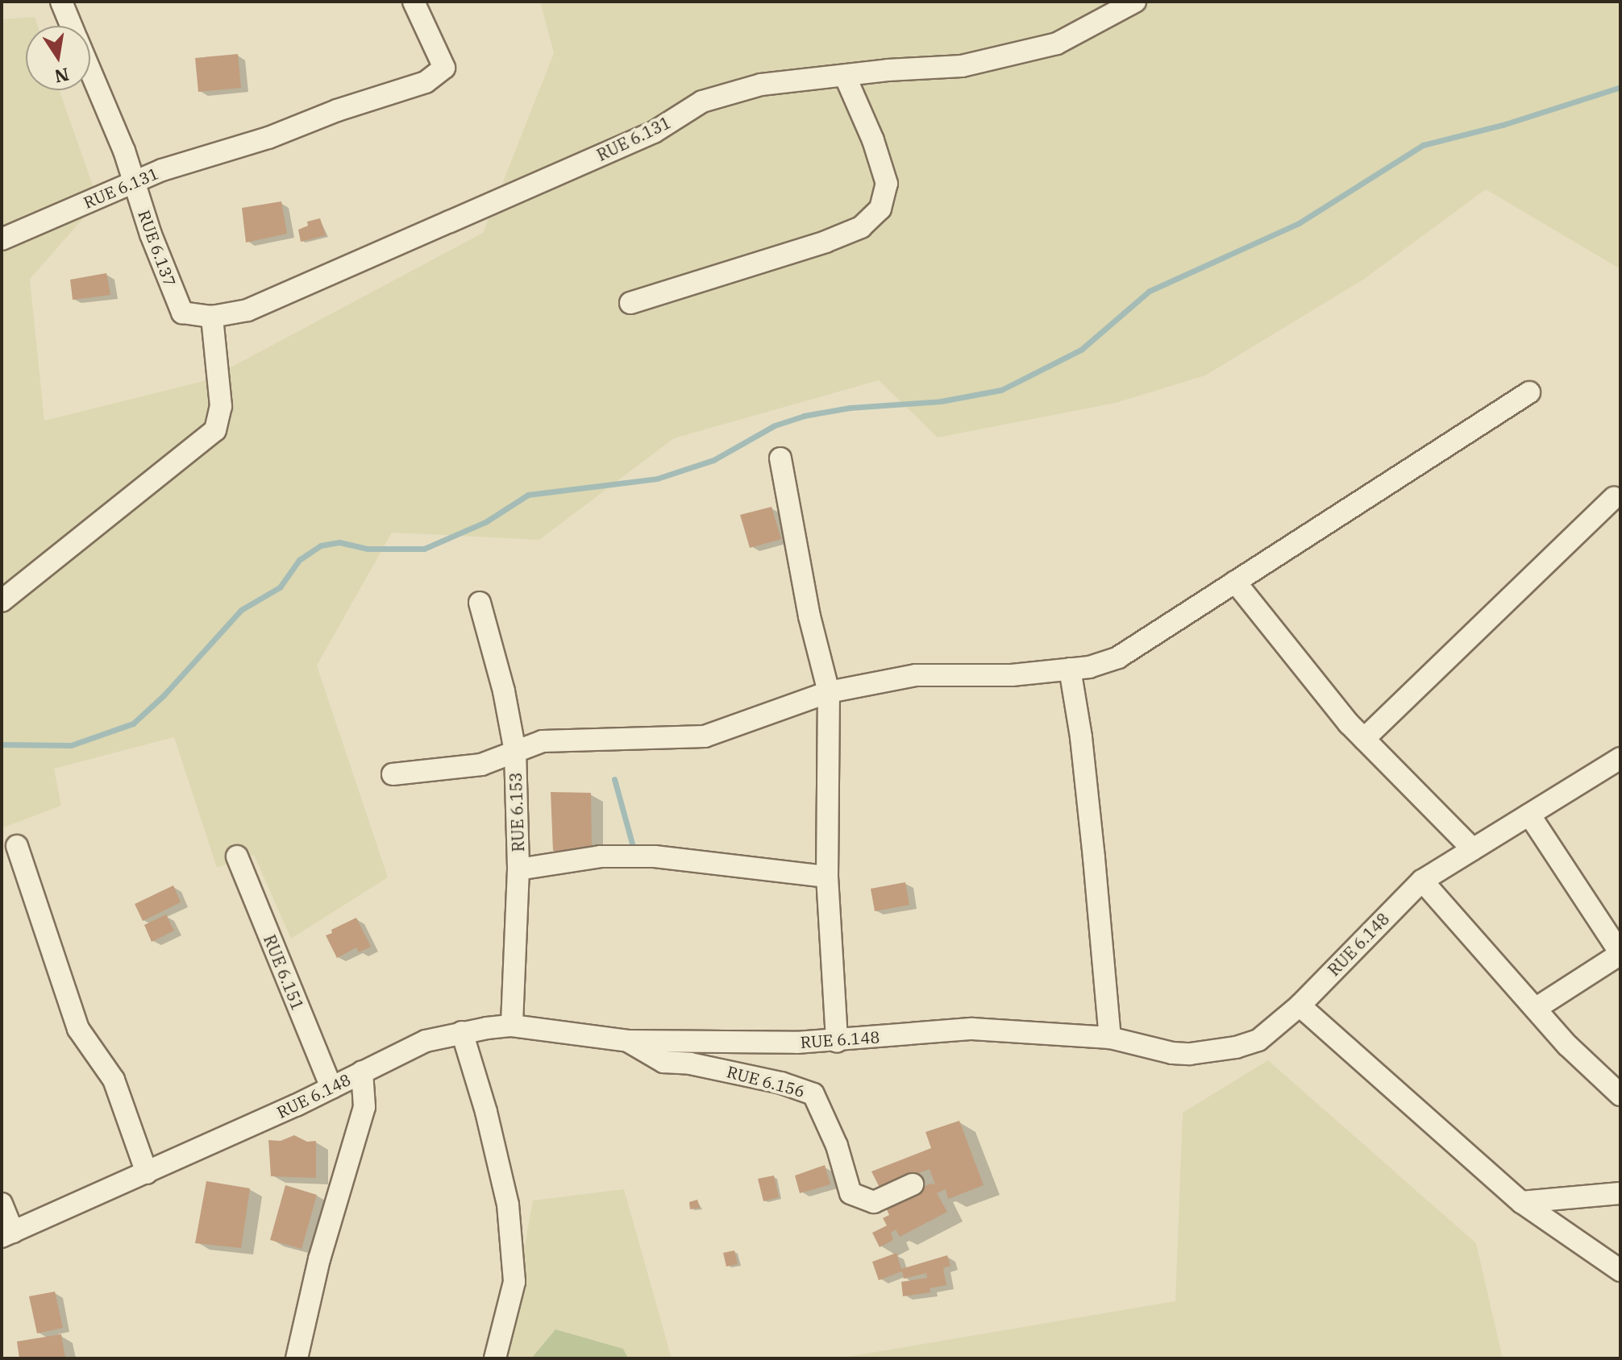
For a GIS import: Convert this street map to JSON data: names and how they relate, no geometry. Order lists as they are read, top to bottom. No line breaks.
{"streets":{"street":["RUE 6.131","RUE 6.137","RUE 6.153","RUE 6.148","RUE 6.151","RUE 6.156"]},"crossings":[["RUE 6.131","RUE 6.137"],["RUE 6.153","RUE 6.148"],["RUE 6.148","RUE 6.151"],["RUE 6.148","RUE 6.156"]],"north":"bottom"}
